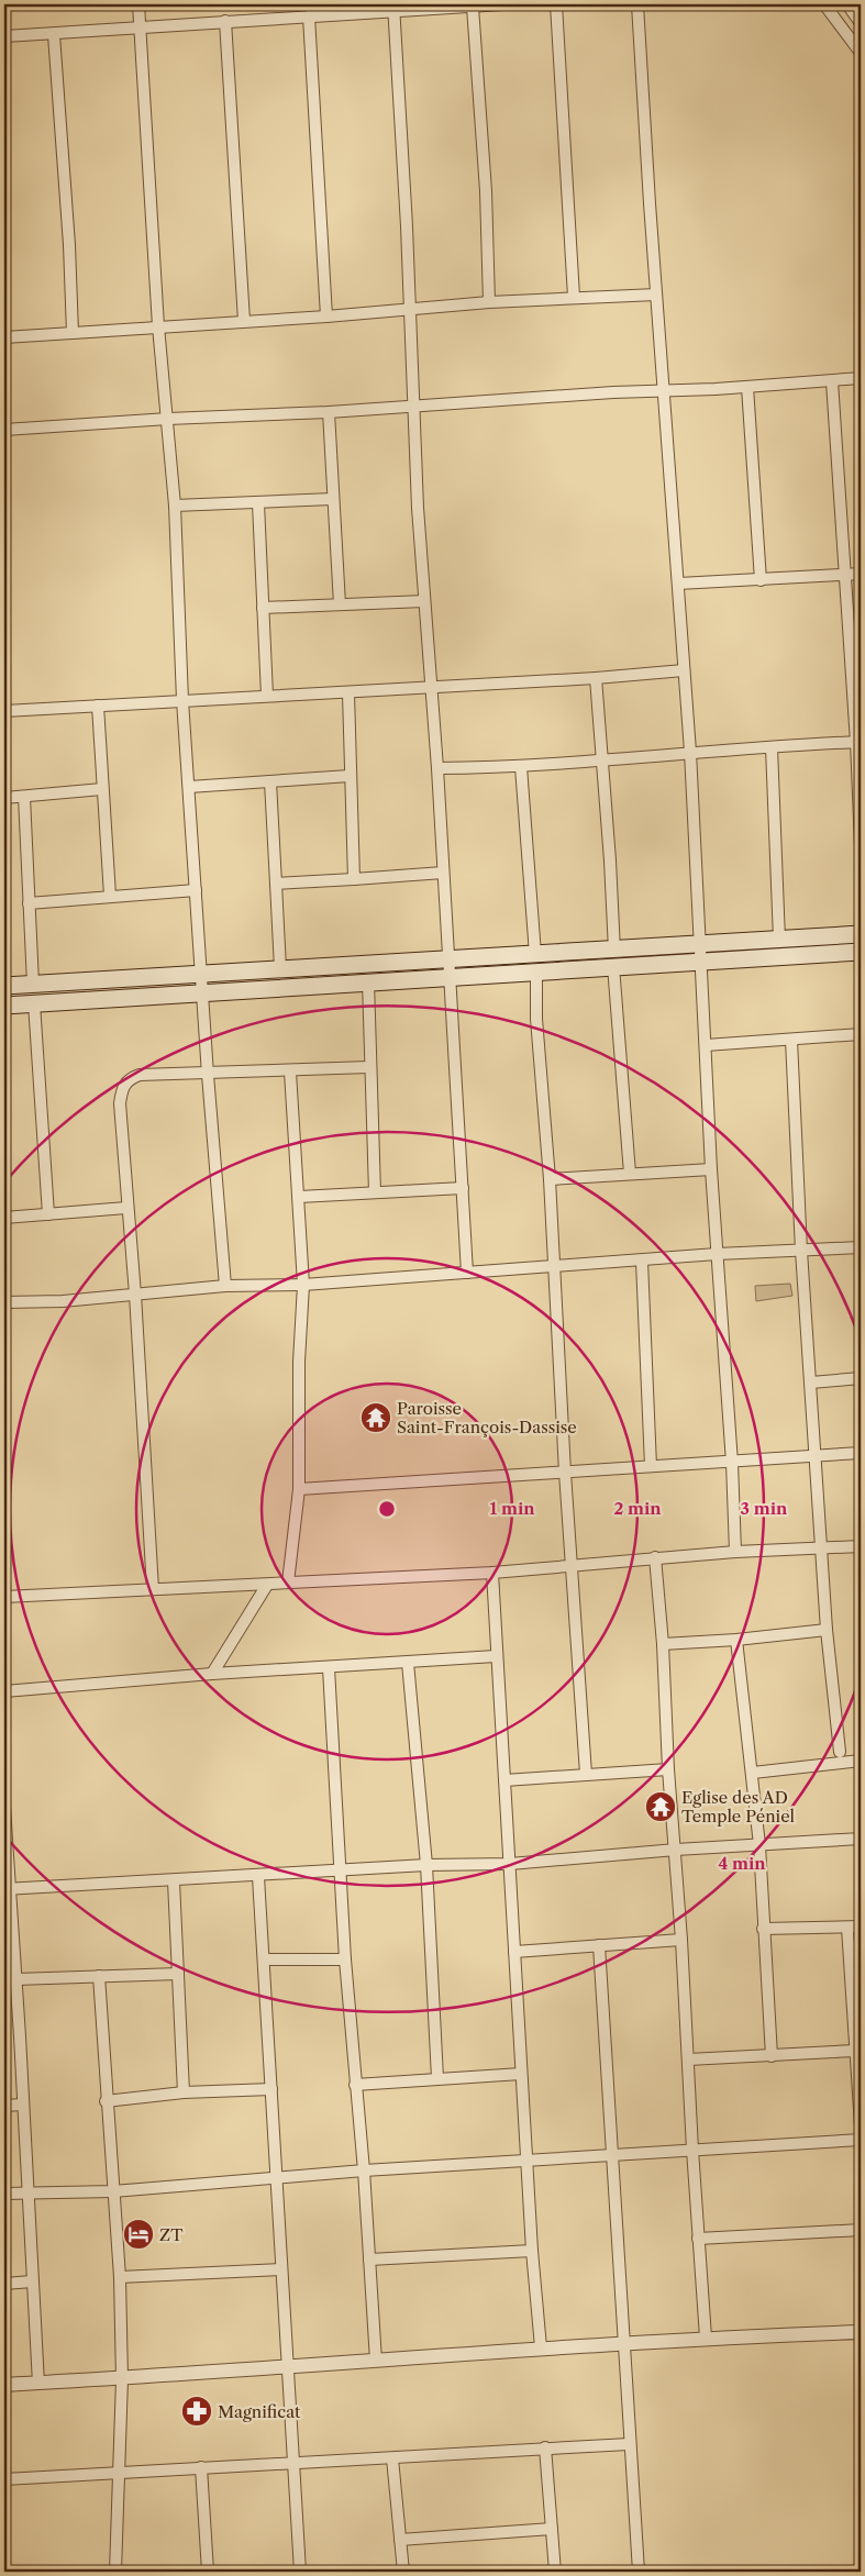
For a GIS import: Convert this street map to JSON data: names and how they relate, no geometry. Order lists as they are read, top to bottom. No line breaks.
{"places":{"temple":["Paroisse Saint-François-Dassise","Eglise des AD Temple Péniel"],"hotel":["ZT"],"pharmacy":["Magnificat"]},"rings":["1 min","2 min","3 min","4 min"]}
